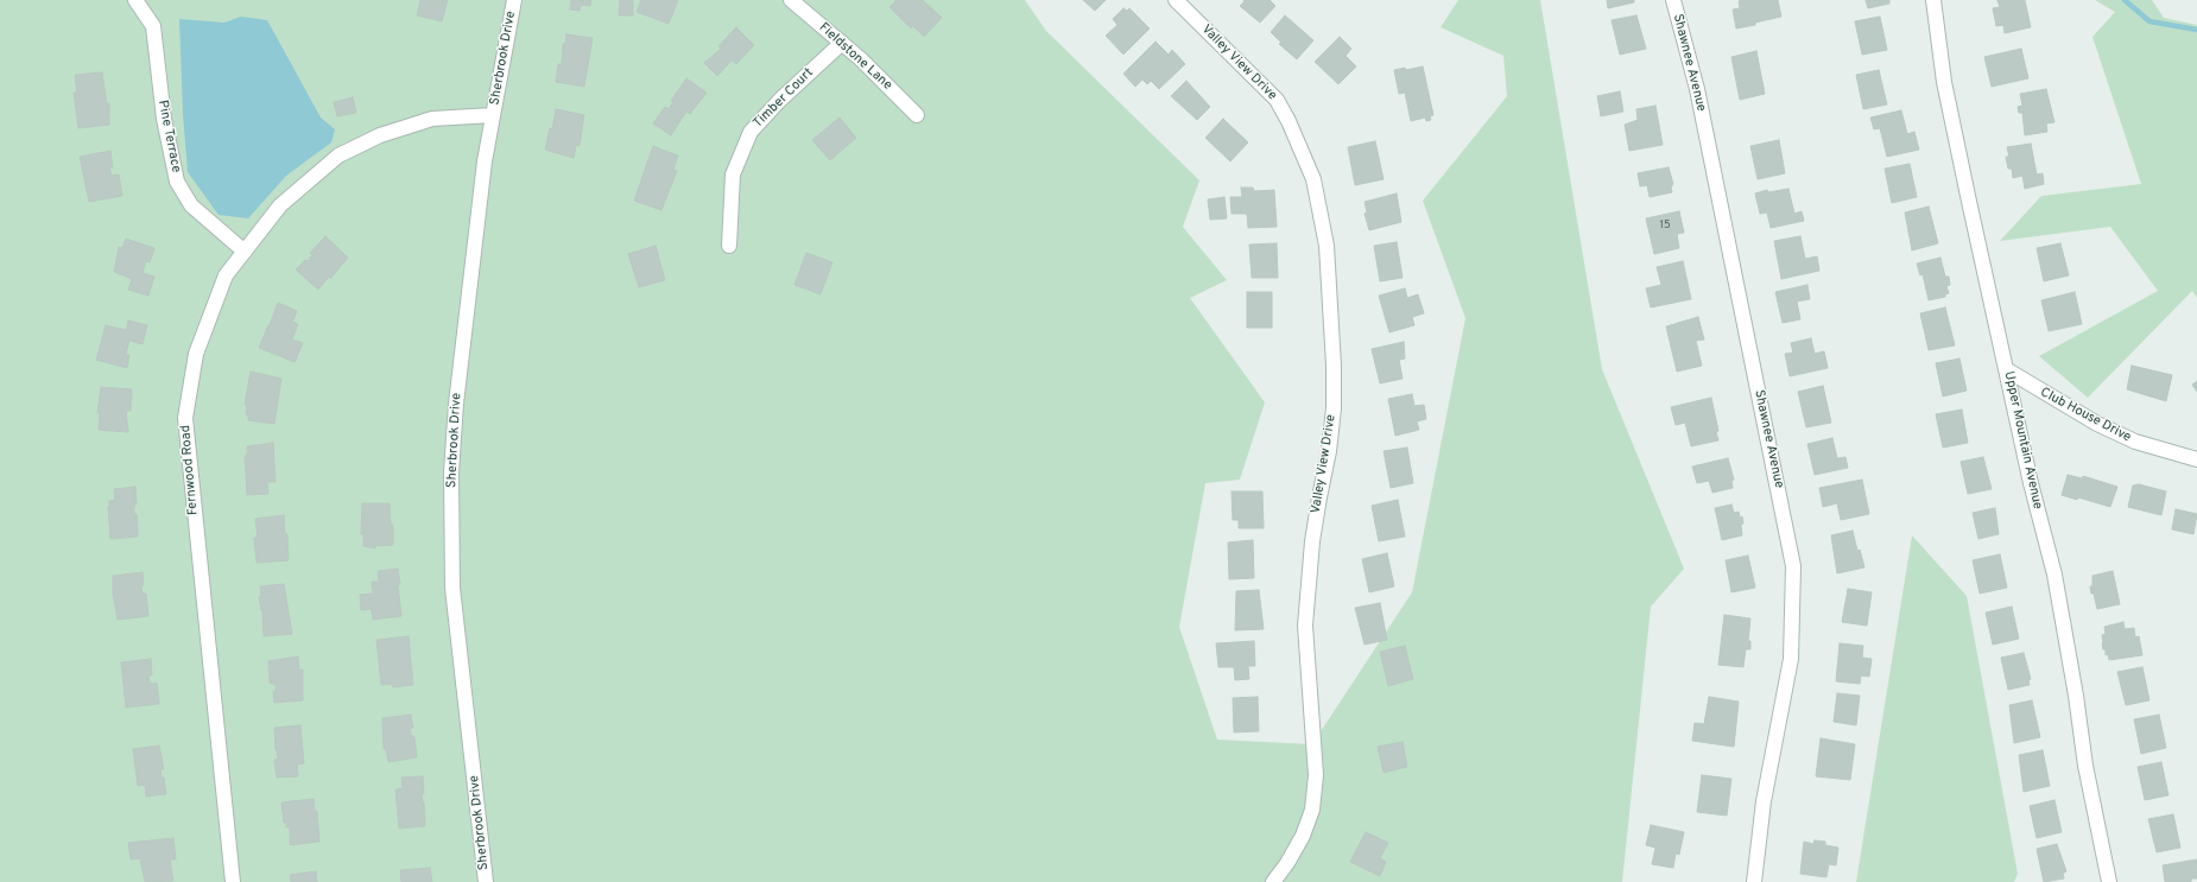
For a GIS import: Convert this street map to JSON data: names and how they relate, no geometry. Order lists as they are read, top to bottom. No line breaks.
{"streets":{"street":["Fieldstone Lane","Sherbrook Drive","Valley View Drive","Shawnee Avenue","Timber Court","Pine Terrace","Club House Drive","Upper Mountain Avenue","Fernwood Road"]},"crossings":[["Fieldstone Lane","Timber Court"],["Sherbrook Drive","Fernwood Road"],["Pine Terrace","Fernwood Road"],["Club House Drive","Upper Mountain Avenue"]],"house_numbers":["15"]}
